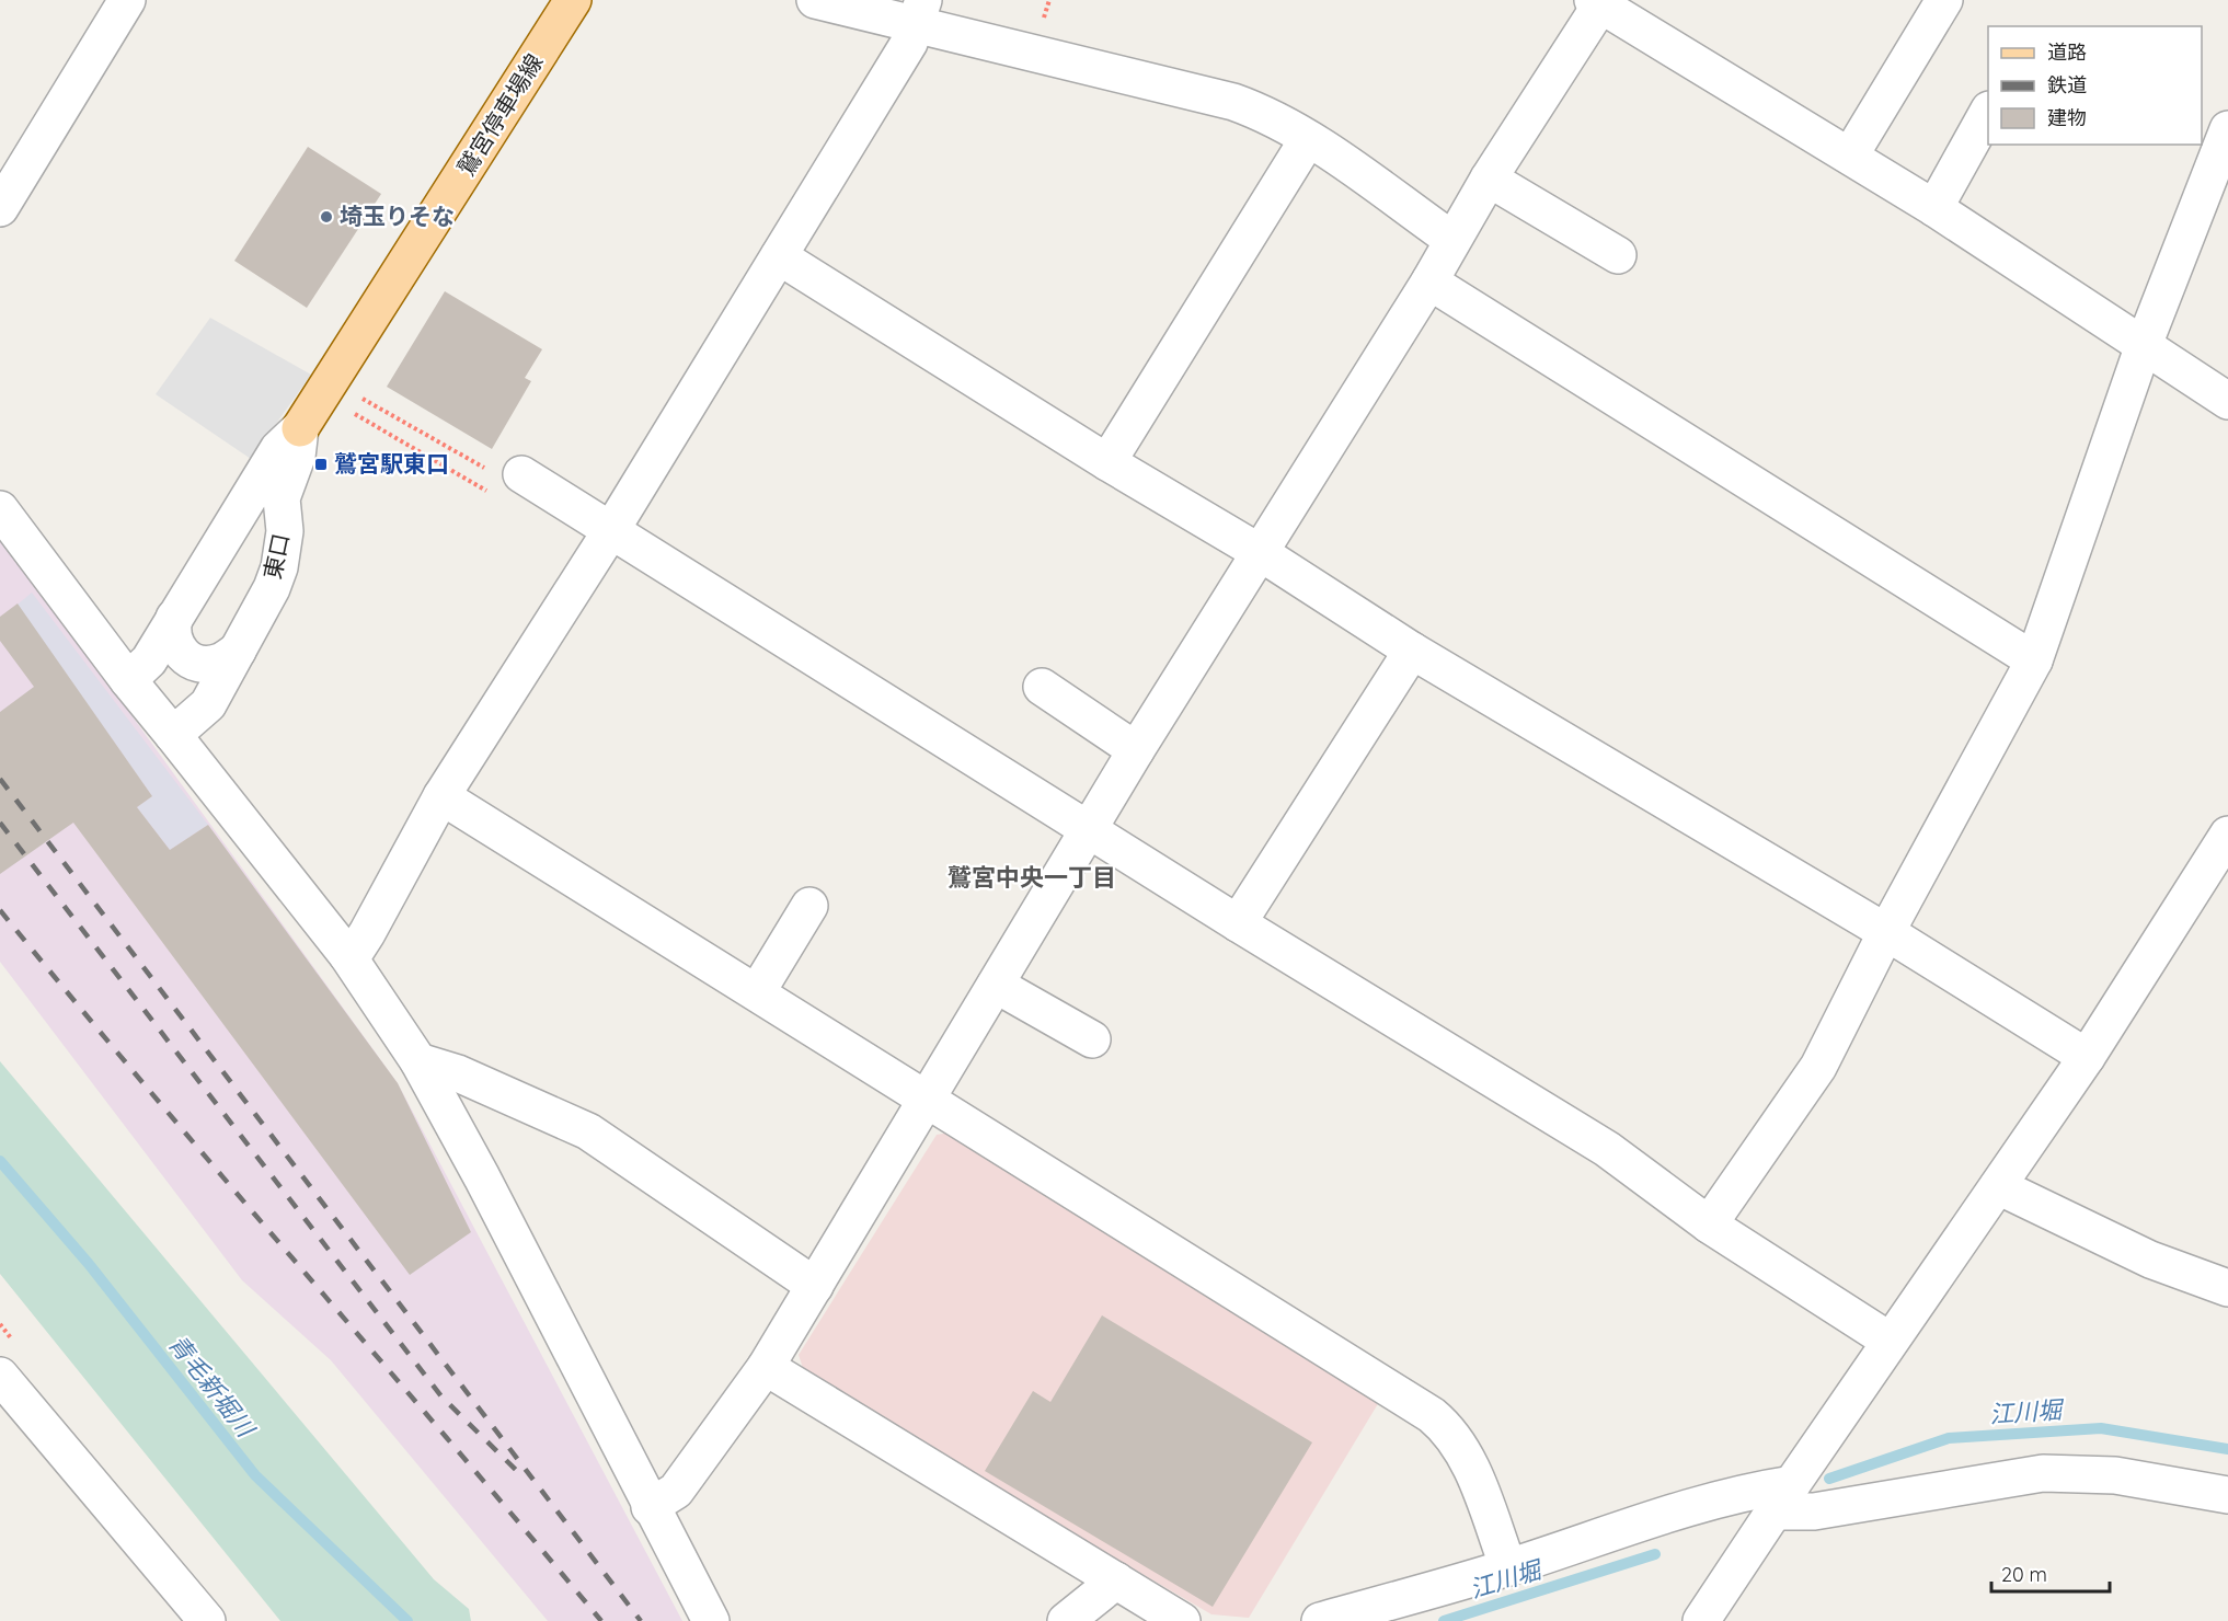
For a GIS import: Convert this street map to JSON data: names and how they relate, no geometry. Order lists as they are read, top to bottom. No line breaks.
{"streets":{"main road":["鷲宮停車場線"],"street":["東口"]},"crossings":[["鷲宮停車場線","東口"]],"districts":["鷲宮中央一丁目"],"water":["青毛新堀川","江川堀"],"places":{"other":["埼玉りそな"],"transit":["鷲宮駅東口"]},"legend":["道路","鉄道","建物"],"scale_bar":"20 m"}
